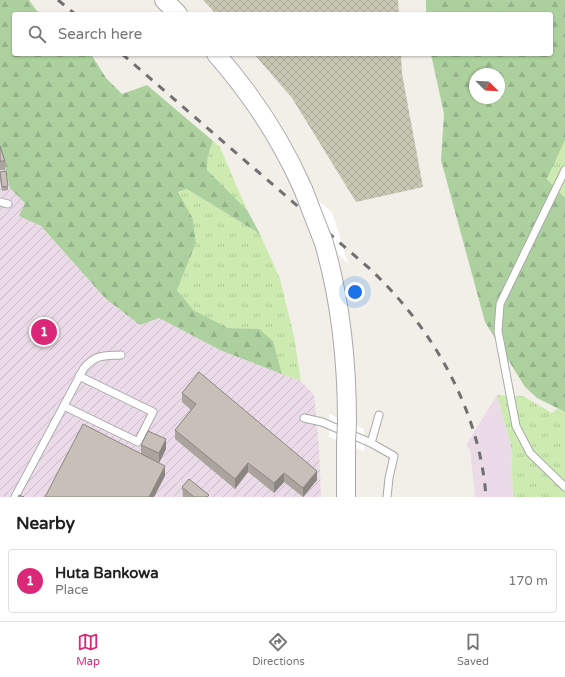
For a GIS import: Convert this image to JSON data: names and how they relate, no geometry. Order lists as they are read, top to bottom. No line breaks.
{"north":"bottom right","page":{"search":"Search here","pins":"1","heading":"Nearby","list":[{"mark":"1","name":"Huta Bankowa","note":"Place","value":"170 m"}],"nav":["Map","Directions","Saved"]}}
